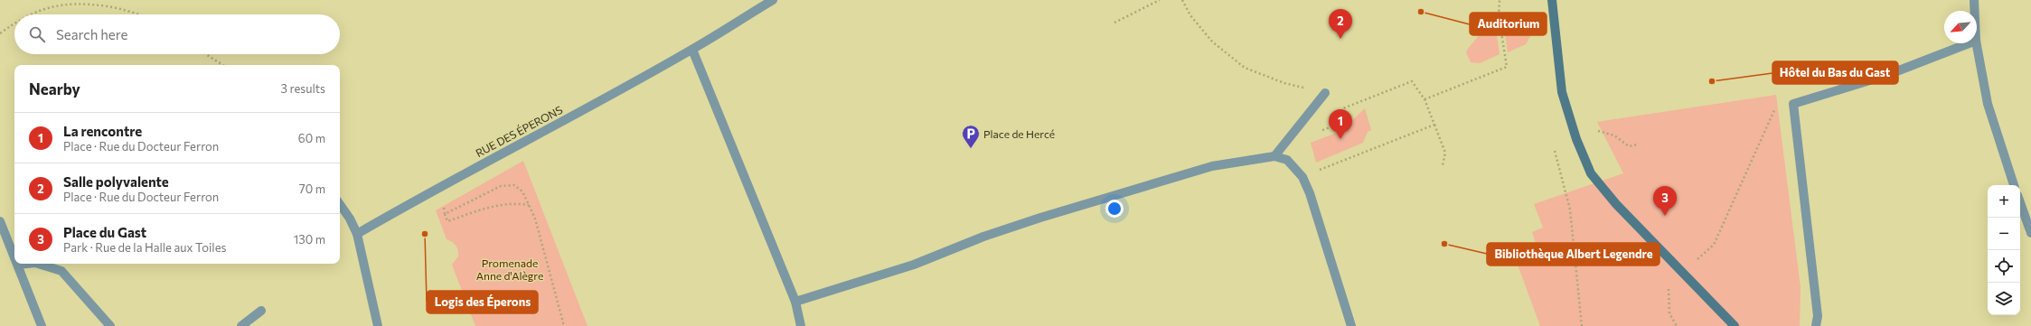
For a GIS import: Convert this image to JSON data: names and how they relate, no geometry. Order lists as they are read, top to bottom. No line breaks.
{"streets":{"street":["RUE DES ÉPERONS"]},"parks":["Promenade Anne d'Alègre"],"places":{"other":["Auditorium","Hôtel du Bas du Gast","Logis des Éperons","Bibliothèque Albert Legendre"],"parking":["Place de Hercé"]},"north":"bottom left","page":{"pins":["2","1","3"],"search":"Search here","heading":["Nearby","3 results"],"list":[{"mark":"1","name":"La rencontre","note":"Place · Rue du Docteur Ferron","value":"60 m"},{"mark":"2","name":"Salle polyvalente","note":"Place · Rue du Docteur Ferron","value":"70 m"},{"mark":"3","name":"Place du Gast","note":"Park · Rue de la Halle aux Toiles","value":"130 m"}],"map_buttons":["+","−"]}}
